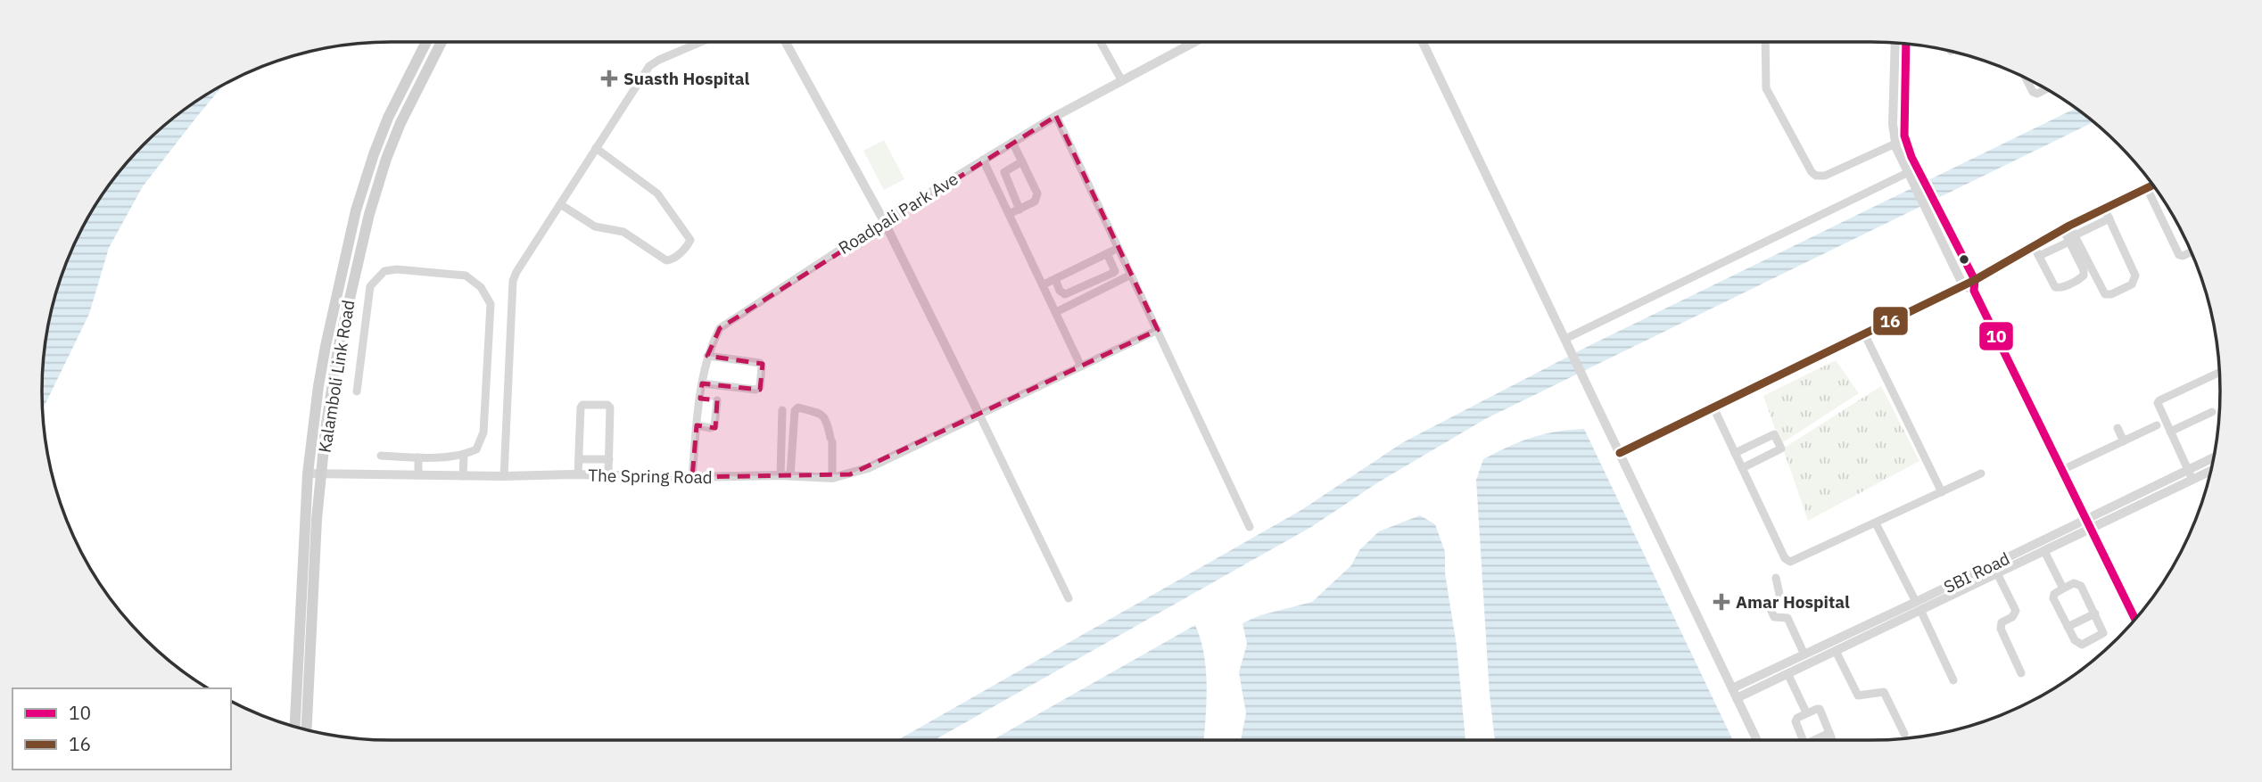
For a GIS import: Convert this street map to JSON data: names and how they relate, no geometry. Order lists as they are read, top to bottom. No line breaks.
{"streets":{"main road":["Kalamboli Link Road"],"street":["Roadpali Park Ave","The Spring Road","SBI Road"]},"crossings":[["Roadpali Park Ave","The Spring Road"],["Kalamboli Link Road","The Spring Road"]],"places":{"health":["Suasth Hospital","Amar Hospital"]},"lines":["transit line 10","transit line 16"],"legend":["10","16"]}
